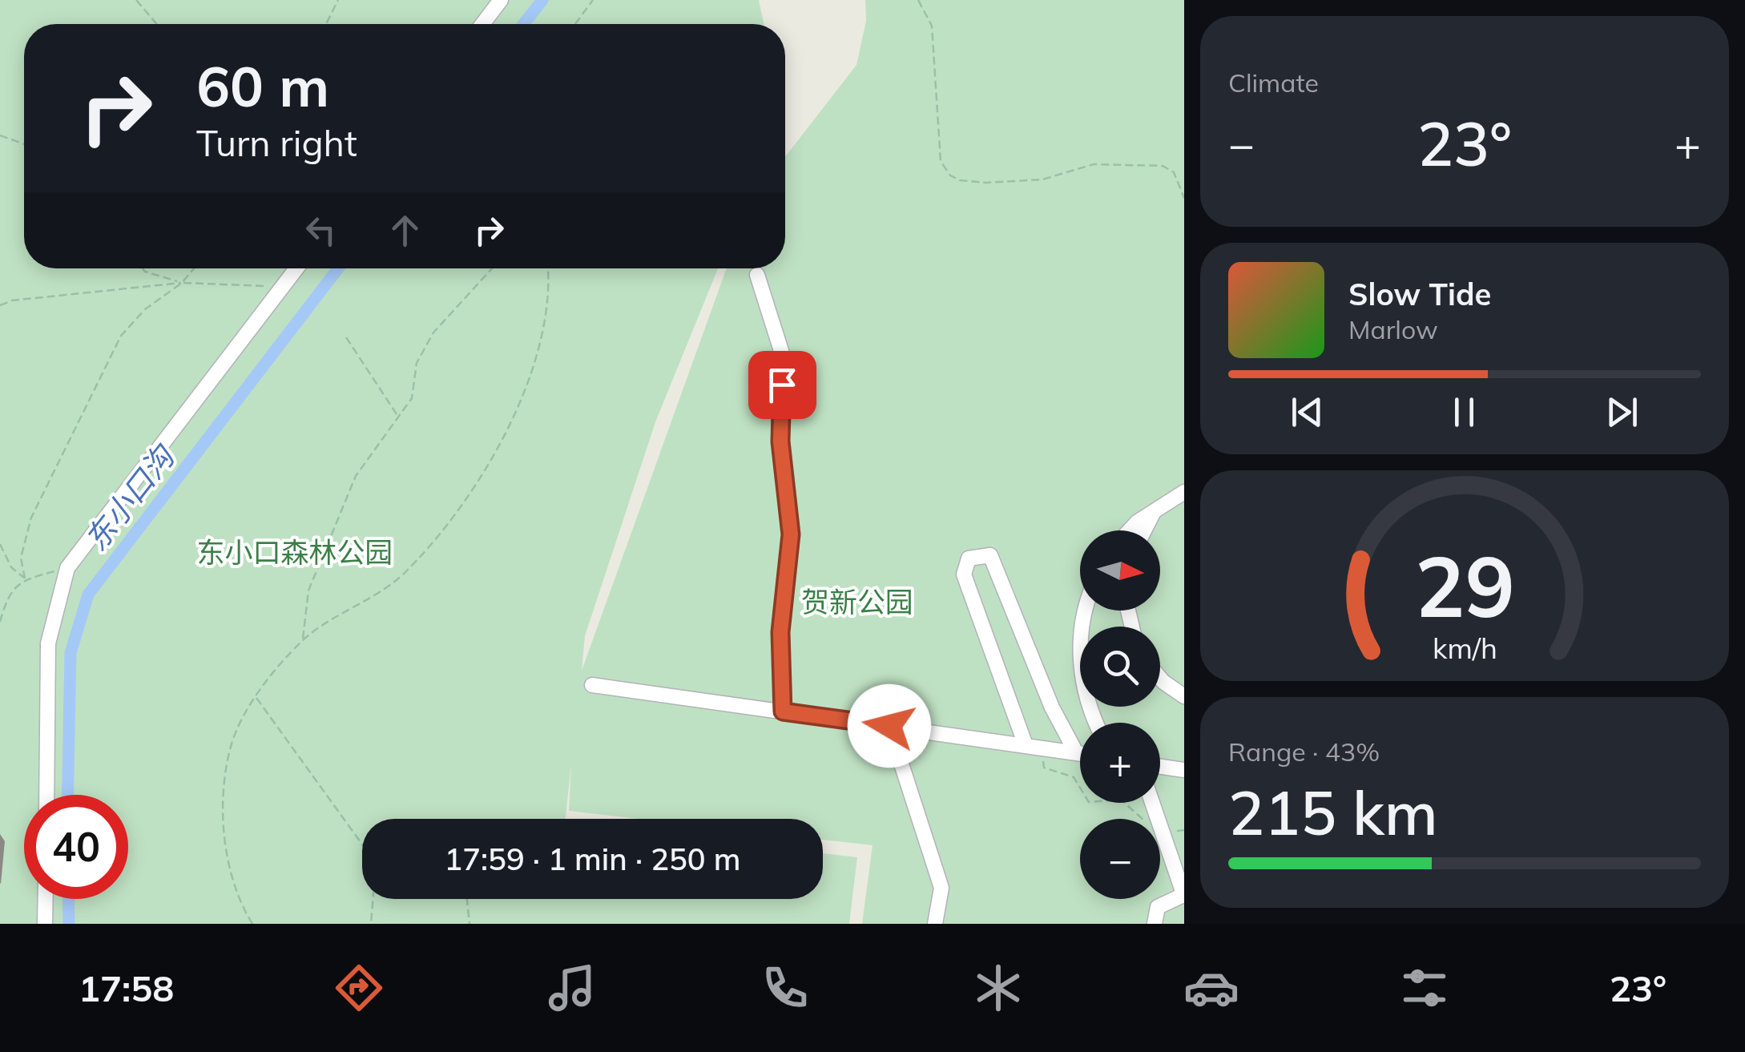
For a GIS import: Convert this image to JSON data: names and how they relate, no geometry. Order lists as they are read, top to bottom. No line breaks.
{"water":["东小口沟"],"parks":["东小口森林公园","贺新公园"],"north":"right","page":{"tile":["Climate",["Range · 43%","215 km"]],"turn":["60 m","Turn right"],"heat":["−","23°","+"],"song":["Slow Tide","Marlow"],"map_buttons":["+","−"],"limit":"40","trip":"17:59 · 1 min · 250 m","tabs":["17:58","23°"],"gauge":["29","km/h"]}}
